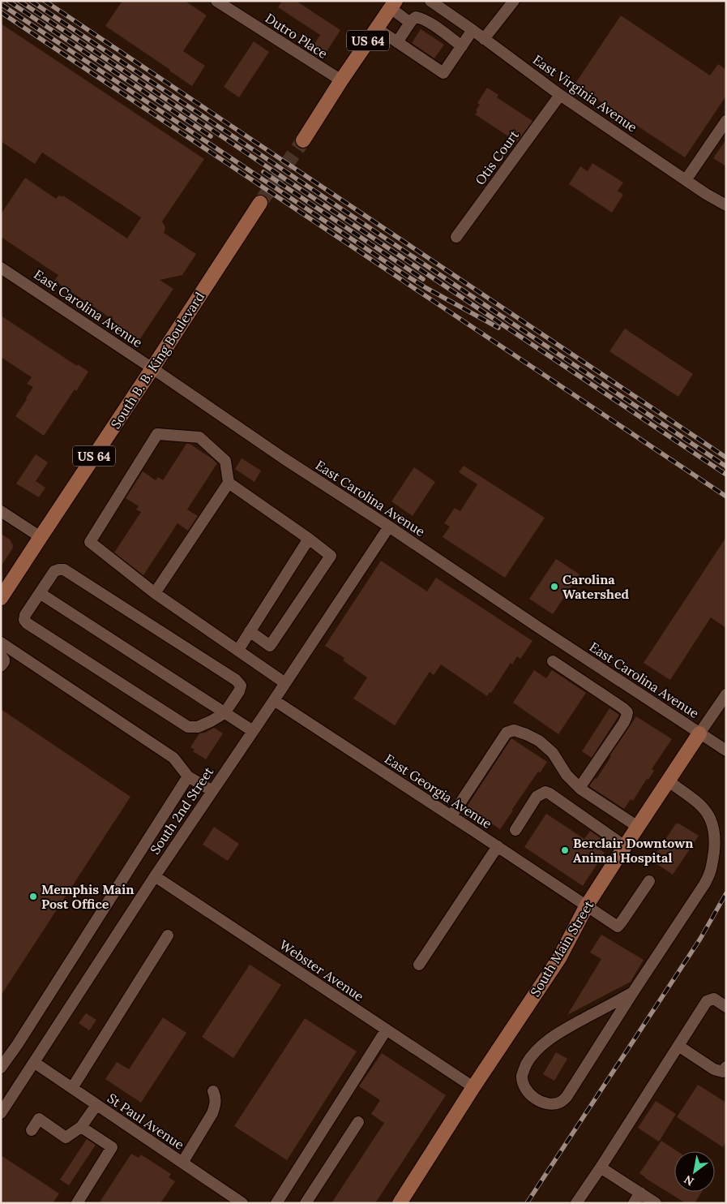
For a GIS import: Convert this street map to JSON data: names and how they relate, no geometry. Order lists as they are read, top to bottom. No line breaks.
{"streets":{"main road":["US 64","South B. B. King Boulevard","South Main Street"],"street":["Dutro Place","East Virginia Avenue","Otis Court","East Carolina Avenue","East Georgia Avenue","South 2nd Street","Webster Avenue","St Paul Avenue"]},"crossings":[["Dutro Place","US 64"],["East Virginia Avenue","Otis Court"],["East Carolina Avenue","South B. B. King Boulevard"],["East Carolina Avenue","South 2nd Street"],["East Carolina Avenue","South Main Street"],["East Georgia Avenue","South 2nd Street"],["East Georgia Avenue","South Main Street"],["South 2nd Street","Webster Avenue"],["South 2nd Street","St Paul Avenue"],["South Main Street","Webster Avenue"]],"places":["Carolina Watershed","Berclair Downtown Animal Hospital","Memphis Main Post Office"],"north":"bottom left"}
